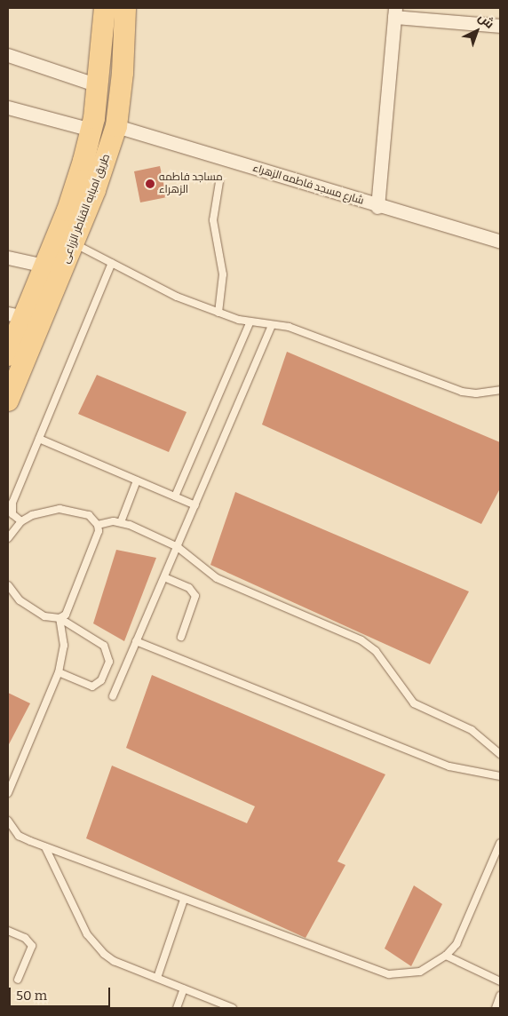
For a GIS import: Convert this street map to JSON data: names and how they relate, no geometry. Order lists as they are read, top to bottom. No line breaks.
{"streets":{"main road":["طريق امبابه القناطر الزراعى"],"street":["شارع مسجد فاطمه الزهراء"]},"crossings":[["شارع مسجد فاطمه الزهراء","طريق امبابه القناطر الزراعى"]],"places":["مساجد فاطمه الزهراء"],"scale_bar":"50 m","north":"top right"}
